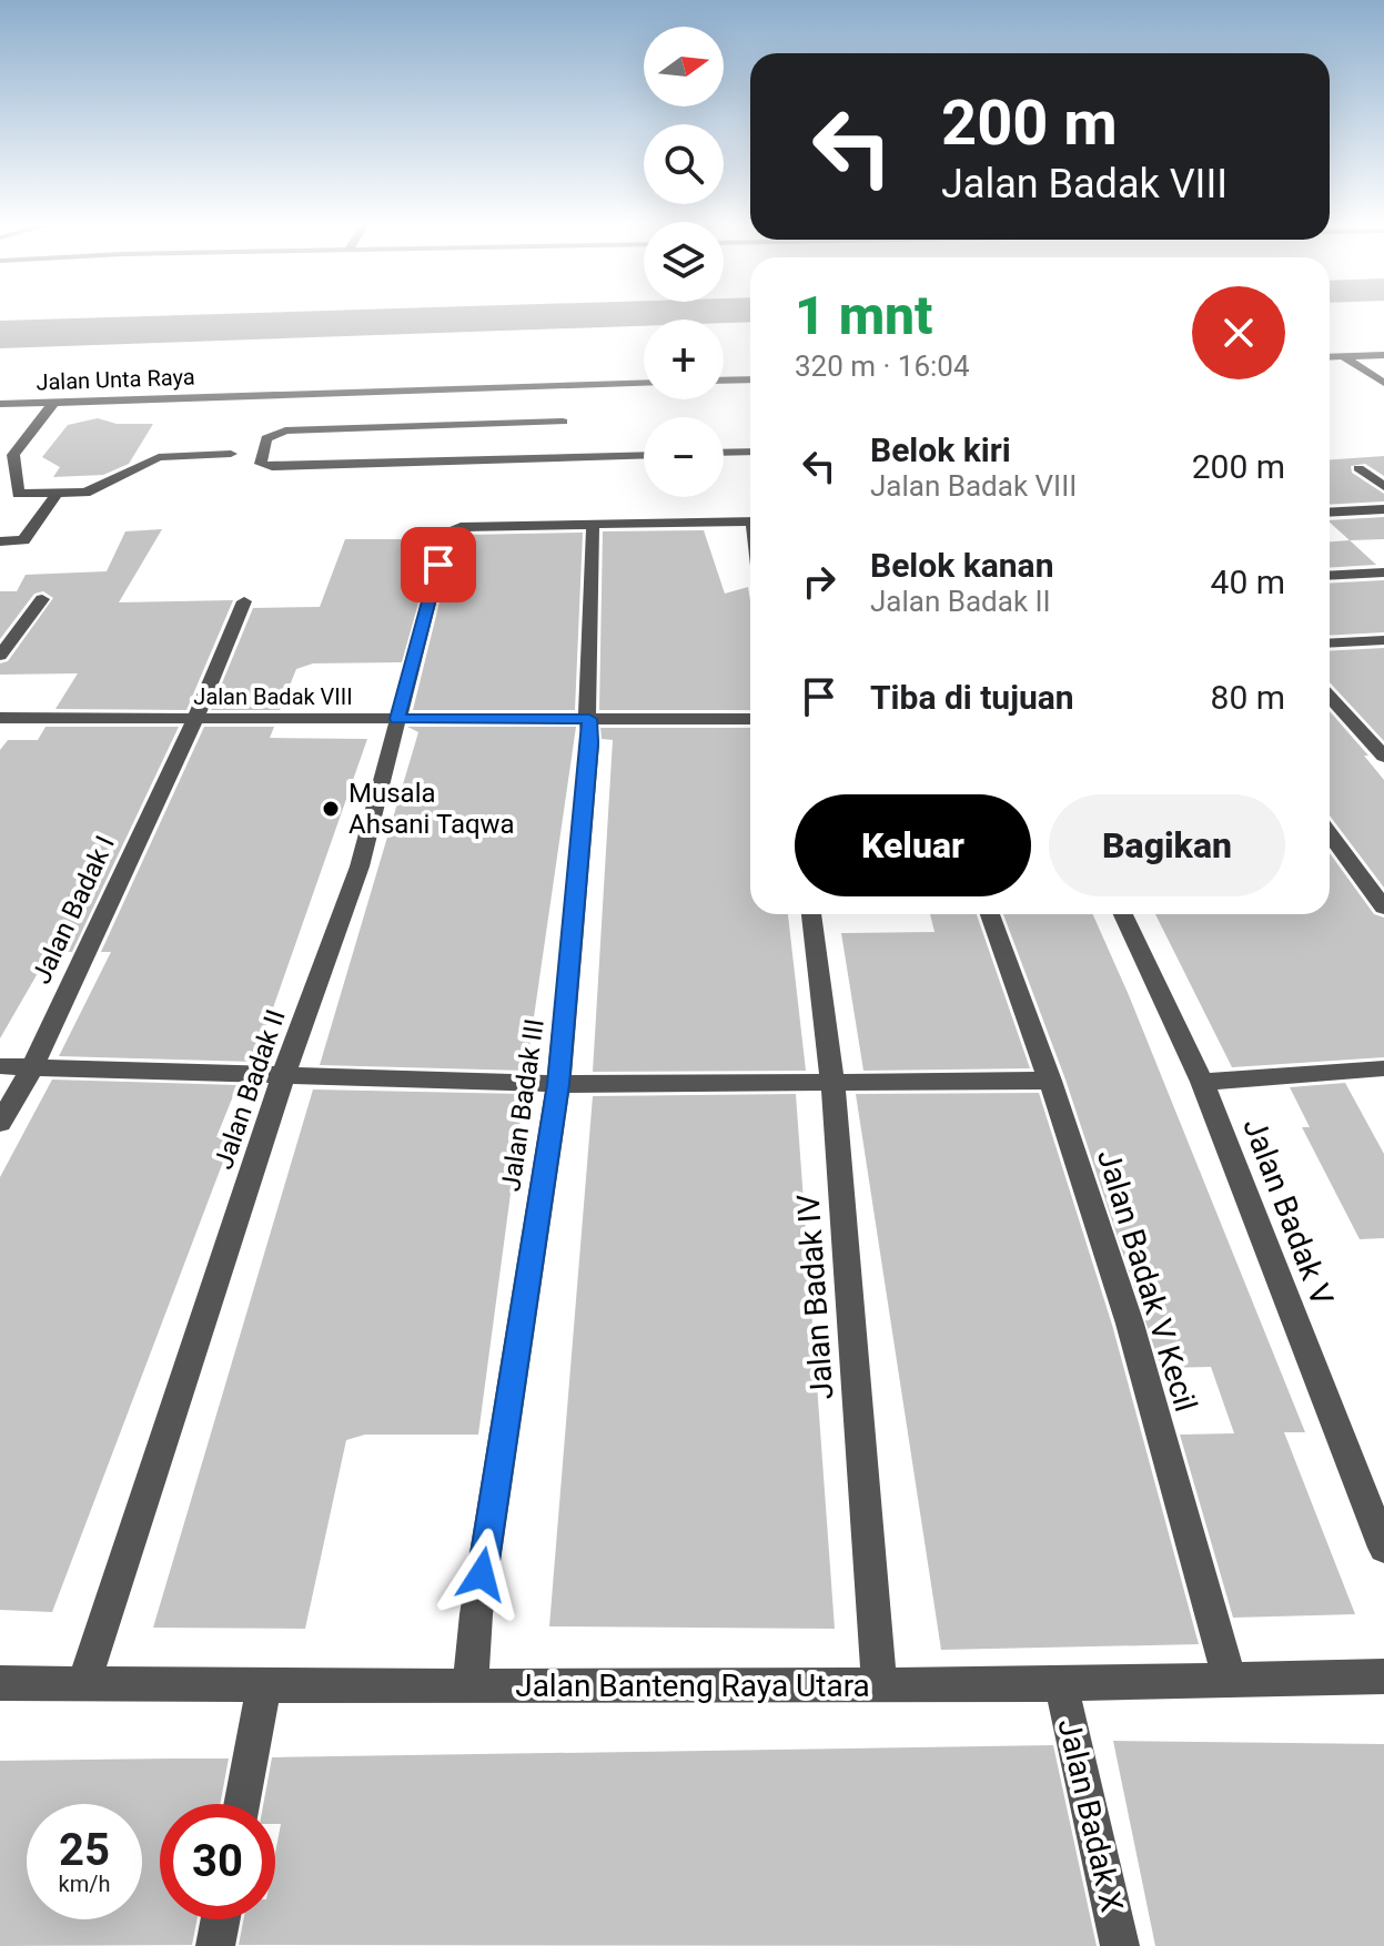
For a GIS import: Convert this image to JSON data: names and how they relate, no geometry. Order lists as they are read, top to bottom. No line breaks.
{"streets":{"street":["Jalan Unta Raya","Jalan Badak VIII","Jalan Badak I","Jalan Badak II","Jalan Badak III","Jalan Badak V","Jalan Badak V Kecil","Jalan Badak IV","Jalan Banteng Raya Utara","Jalan Badak X"]},"crossings":[["Jalan Badak VIII","Jalan Badak I"],["Jalan Badak VIII","Jalan Badak II"],["Jalan Badak VIII","Jalan Badak III"],["Jalan Badak II","Jalan Badak III"],["Jalan Badak II","Jalan Banteng Raya Utara"],["Jalan Badak III","Jalan Banteng Raya Utara"],["Jalan Badak V Kecil","Jalan Banteng Raya Utara"],["Jalan Badak IV","Jalan Banteng Raya Utara"],["Jalan Banteng Raya Utara","Jalan Badak X"]],"places":["Musala Ahsani Taqwa"],"north":"right","page":{"map_buttons":["+","−"],"turn":["200 m","Jalan Badak VIII"],"heading":["1 mnt","320 m · 16:04"],"list":[{"name":"Belok kiri","note":"Jalan Badak VIII","value":"200 m"},{"name":"Belok kanan","note":"Jalan Badak II","value":"40 m"},{"name":"Tiba di tujuan","value":"80 m"}],"buttons":["Keluar","Bagikan"],"speed":"25 km/h","limit":"30"}}
